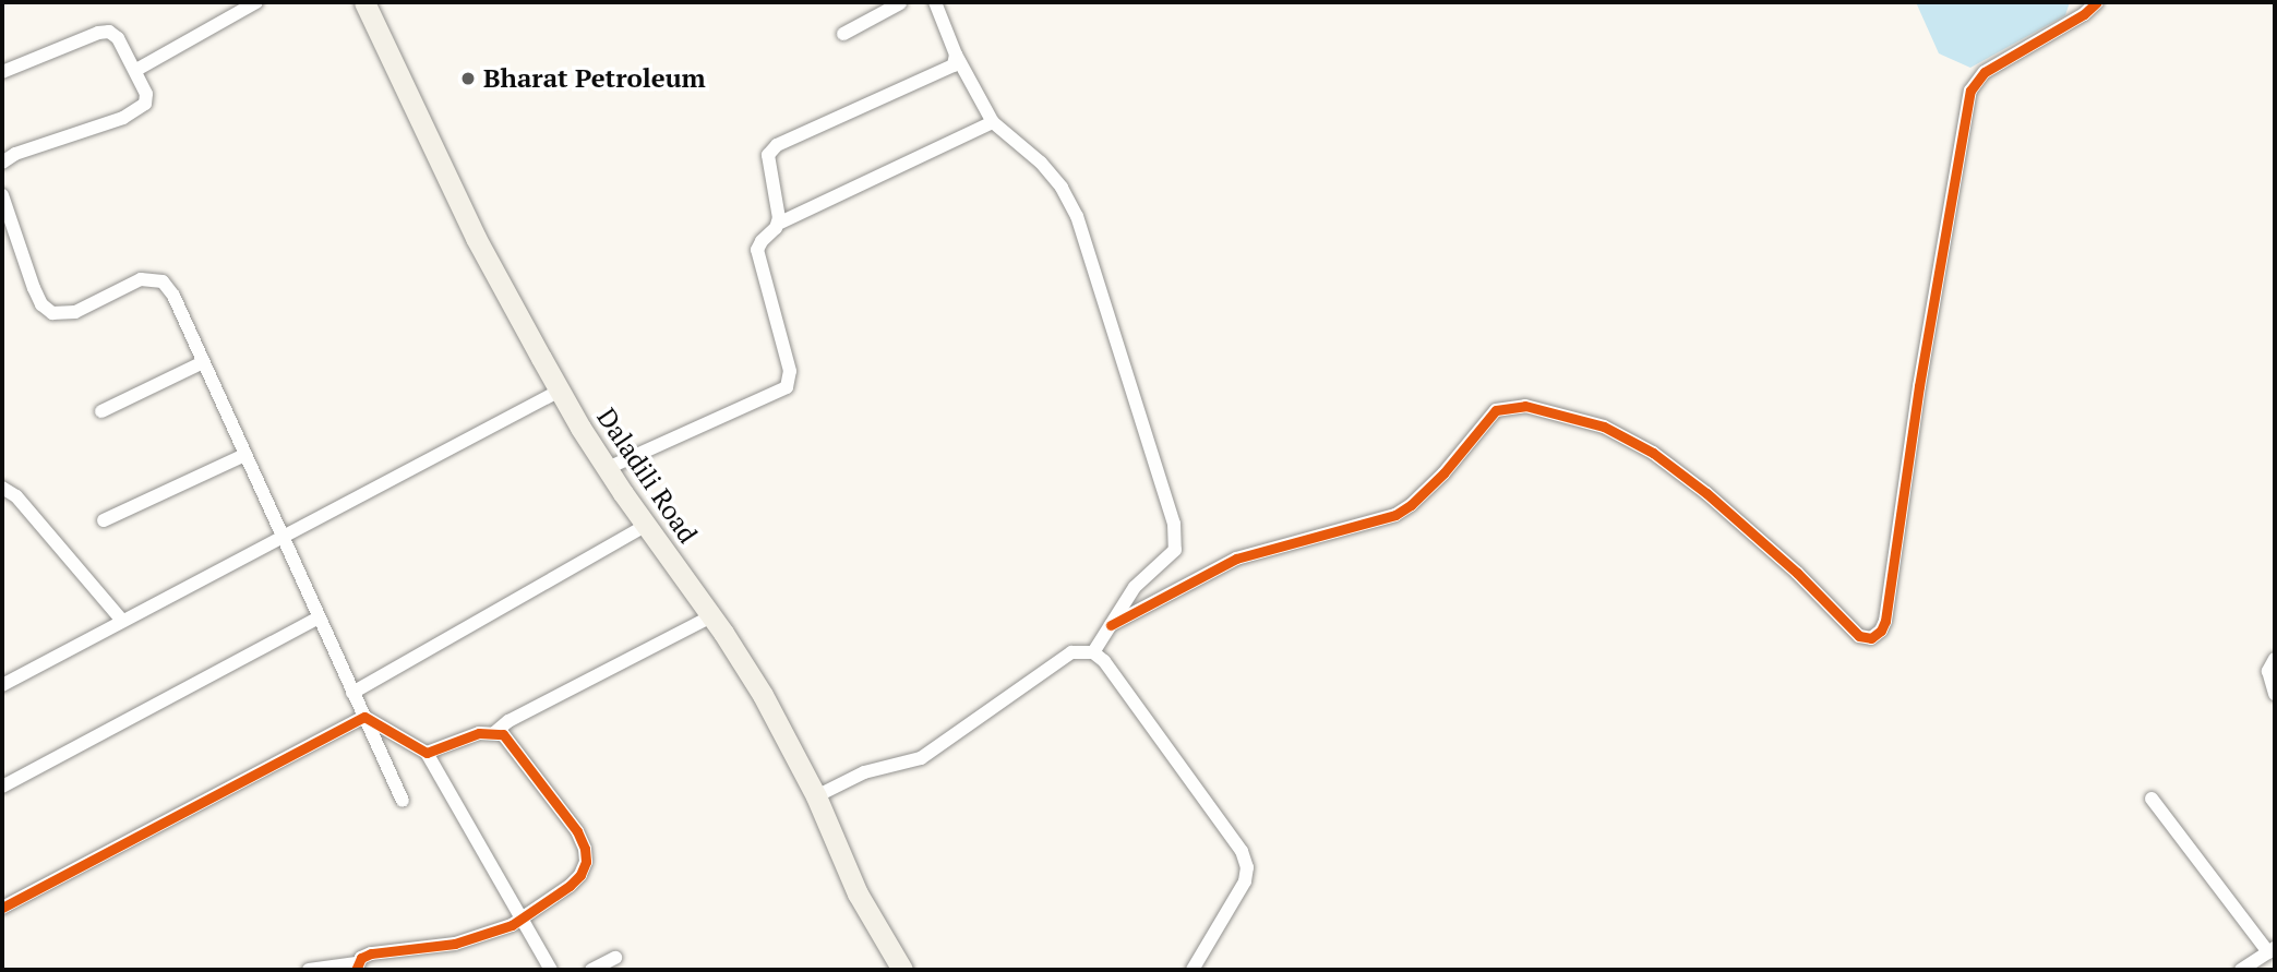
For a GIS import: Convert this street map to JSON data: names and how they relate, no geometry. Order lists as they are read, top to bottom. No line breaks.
{"streets":{"main road":["Daladili Road"]},"places":["Bharat Petroleum"]}
